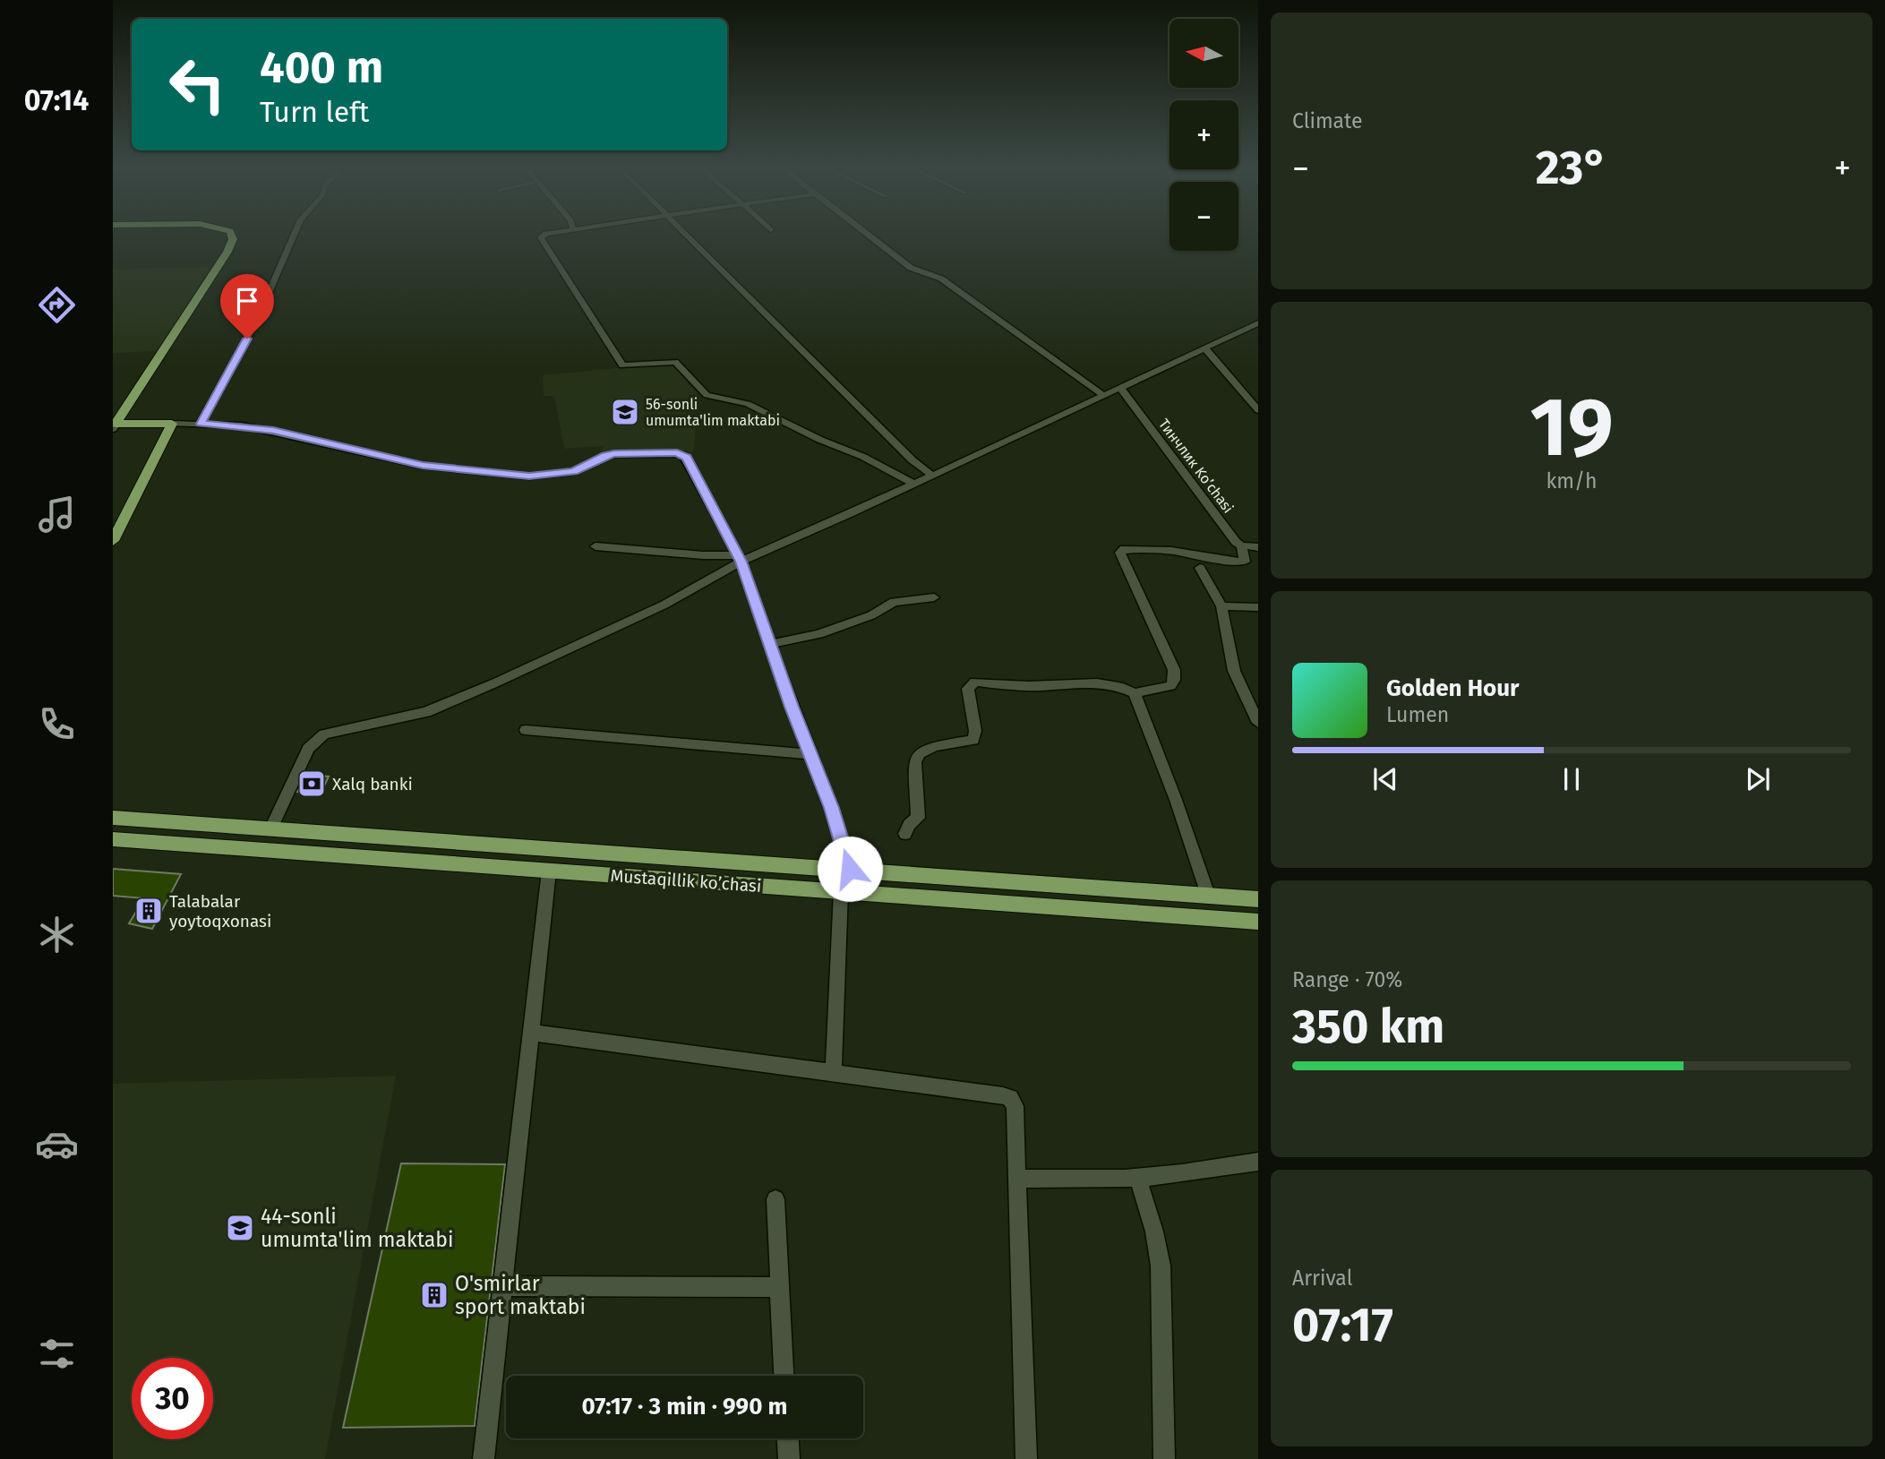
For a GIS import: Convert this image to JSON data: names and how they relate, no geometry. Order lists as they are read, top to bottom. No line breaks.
{"streets":{"main road":["Mustaqillik ko’chasi"],"street":["Тинчлик Ko’chasi"]},"places":{"school or university":["56-sonli umumta'lim maktabi","44-sonli umumta'lim maktabi"],"bank":["Xalq banki"],"building":["Talabalar yoytoqxonasi","O'smirlar sport maktabi"]},"north":"left","page":{"tabs":"07:14","tile":["Climate",["19","km/h"],["Range · 70%","350 km"],["Arrival","07:17"]],"map_buttons":["+","−"],"turn":["400 m","Turn left"],"heat":["−","23°","+"],"song":["Golden Hour","Lumen"],"limit":"30","trip":"07:17 · 3 min · 990 m"}}
